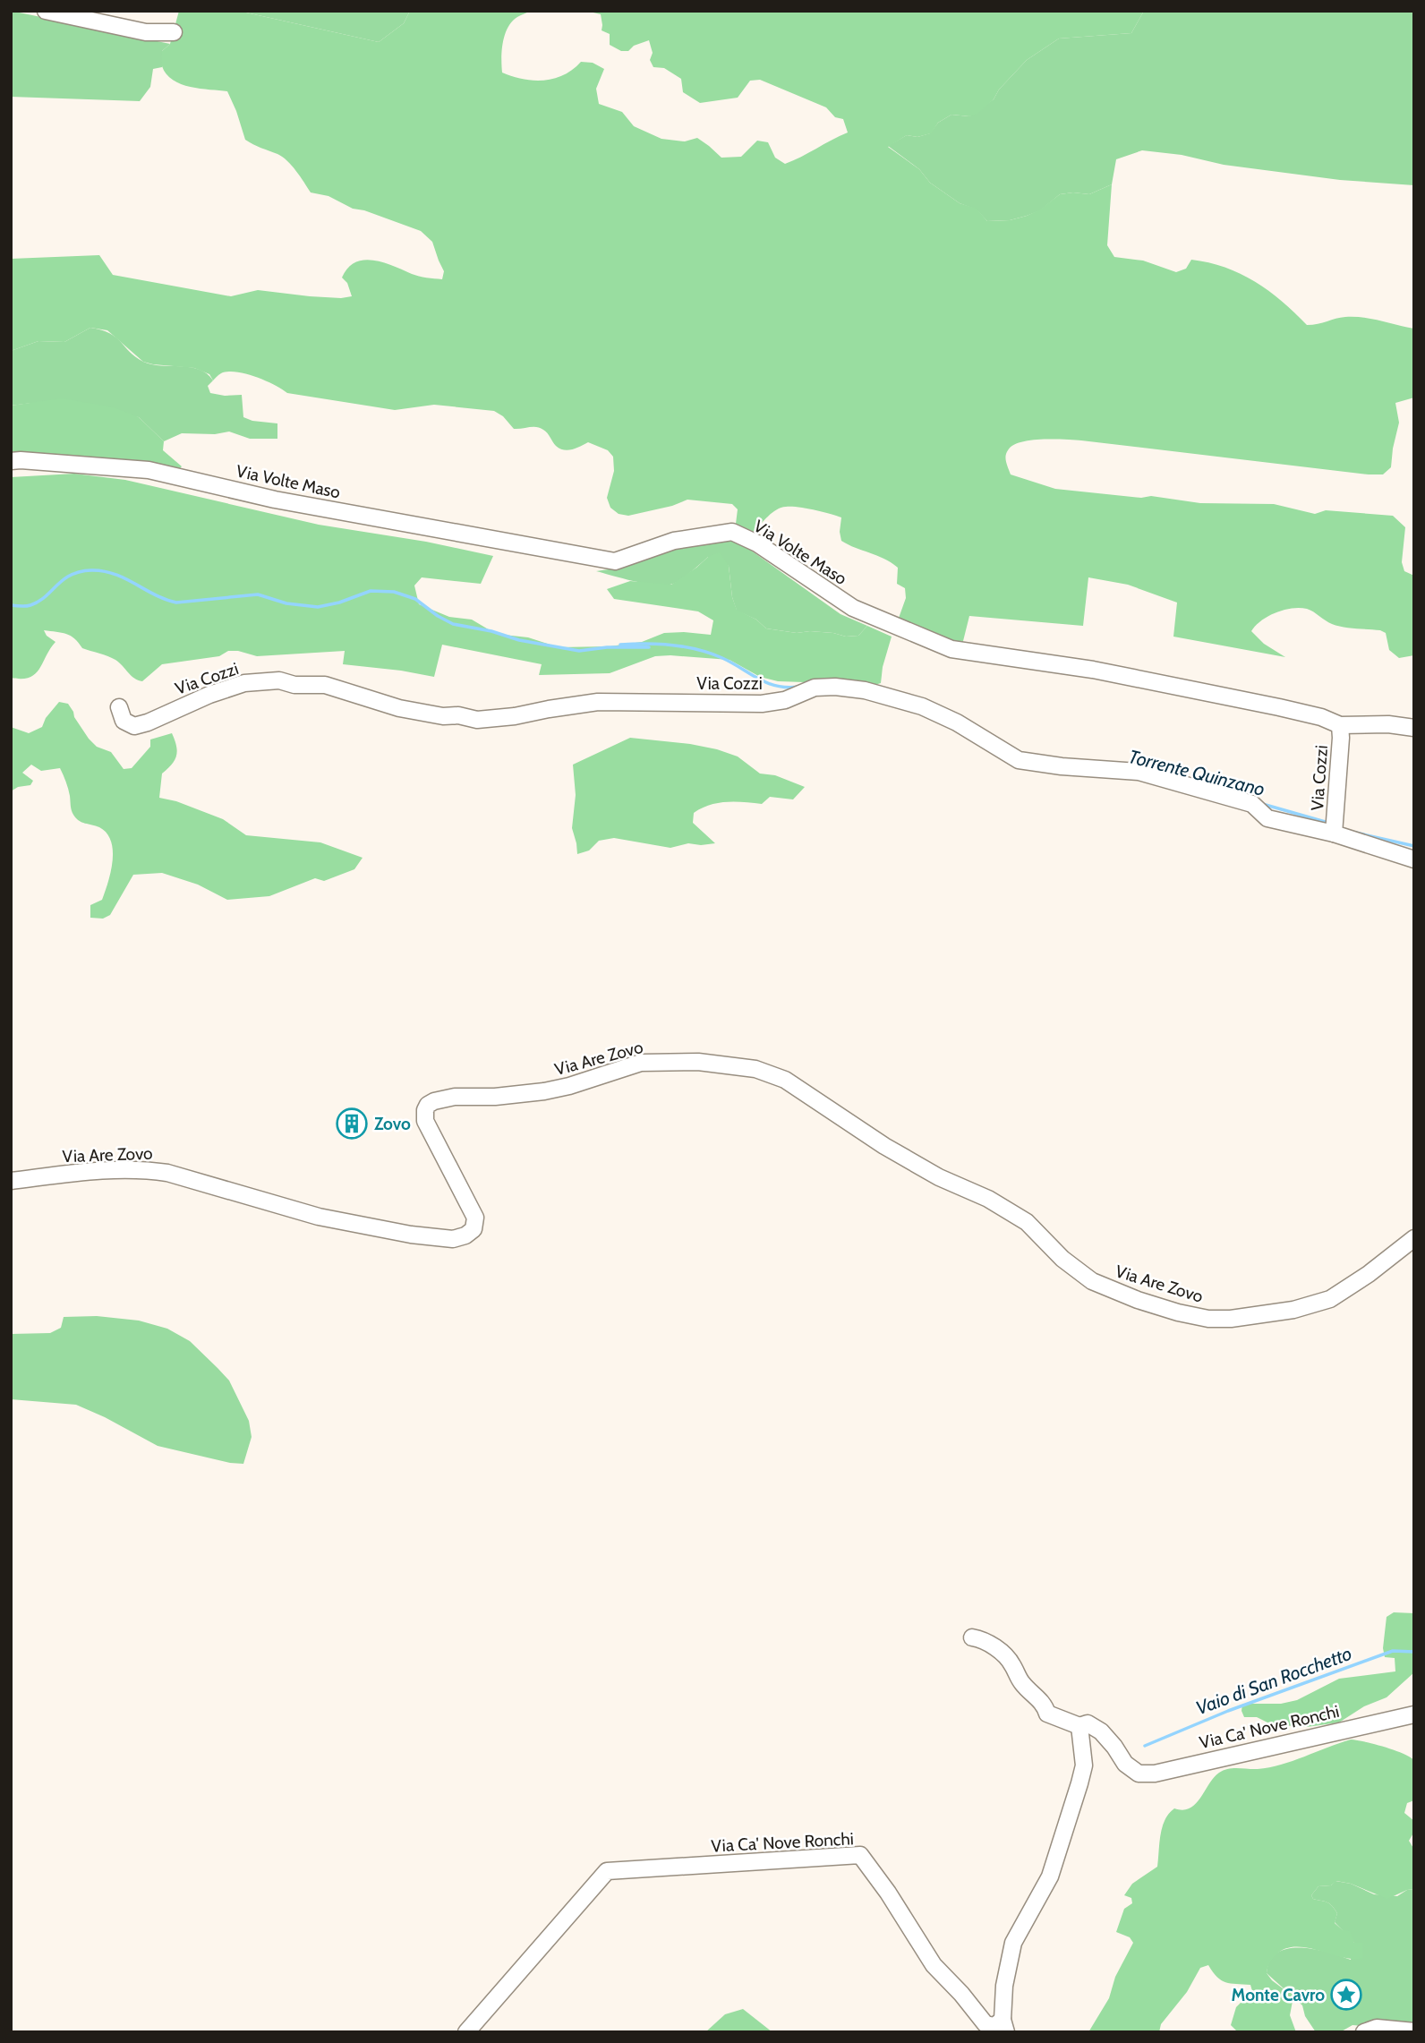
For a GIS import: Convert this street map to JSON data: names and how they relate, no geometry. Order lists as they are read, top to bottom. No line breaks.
{"streets":{"street":["Via Volte Maso","Via Cozzi","Via Are Zovo","Via Ca' Nove Ronchi"]},"crossings":[["Via Volte Maso","Via Cozzi"]],"water":["Torrente Quinzano","Vaio di San Rocchetto"],"places":{"building":["Zovo"],"place":["Monte Cavro"]}}
